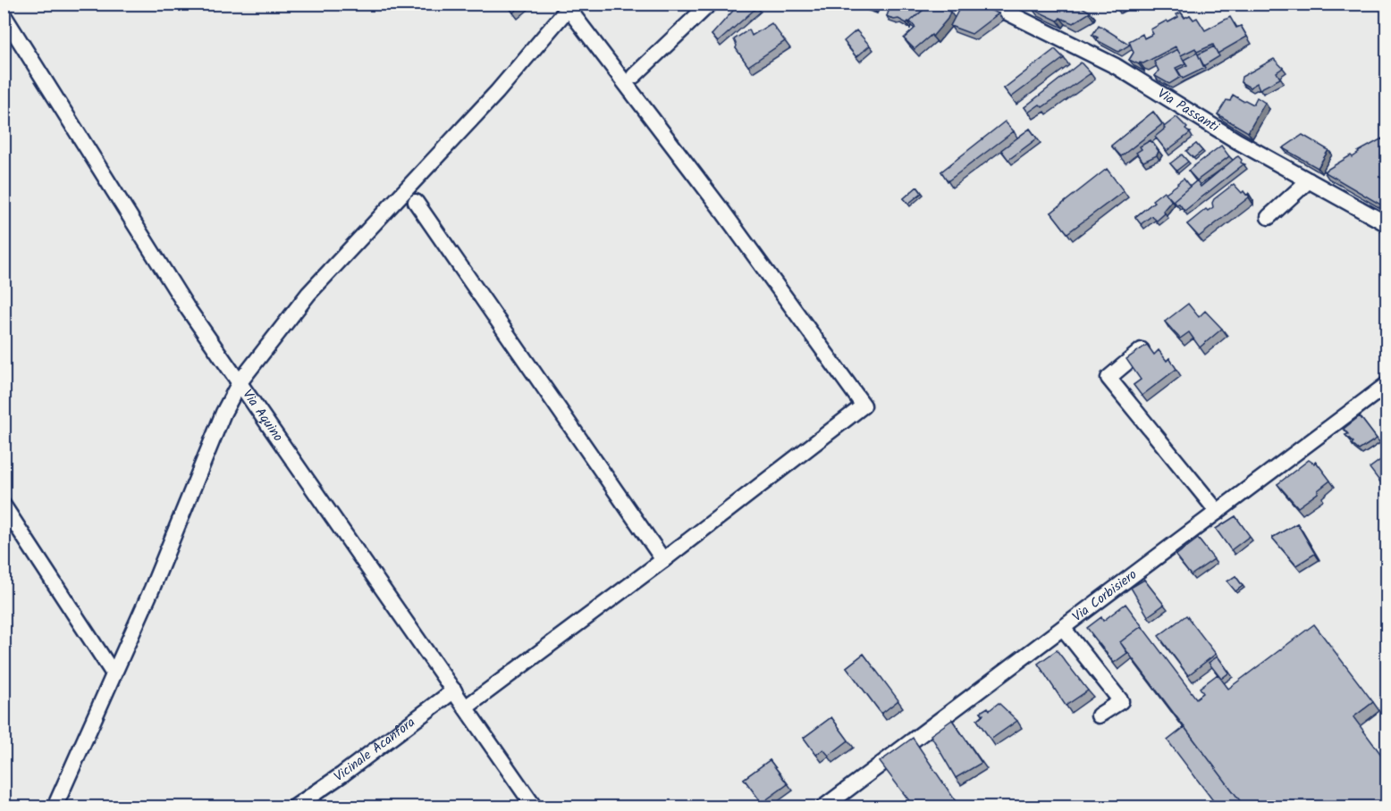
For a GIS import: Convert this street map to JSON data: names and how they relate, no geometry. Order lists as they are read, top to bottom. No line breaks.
{"streets":{"street":["Via Passanti","Via Aquino","Via Corbisiero","Vicinale Acanfora"]},"crossings":[["Via Aquino","Vicinale Acanfora"]]}
